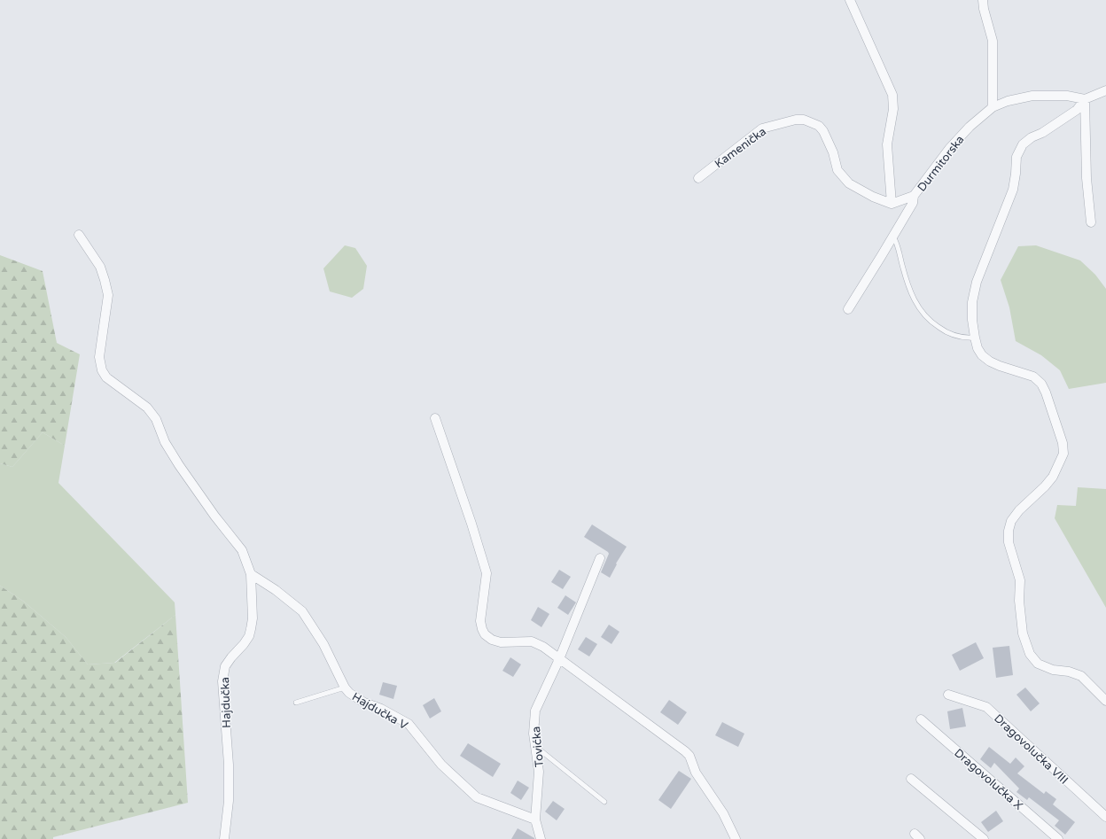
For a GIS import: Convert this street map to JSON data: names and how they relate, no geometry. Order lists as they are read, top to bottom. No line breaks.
{"streets":{"street":["Kamenička","Durmitorska","Hajdučka","Hajdučka V","Tovićka","Dragovolučka VIII","Dragovolučka X"]},"crossings":[["Kamenička","Durmitorska"],["Hajdučka","Hajdučka V"],["Hajdučka V","Tovićka"]]}
